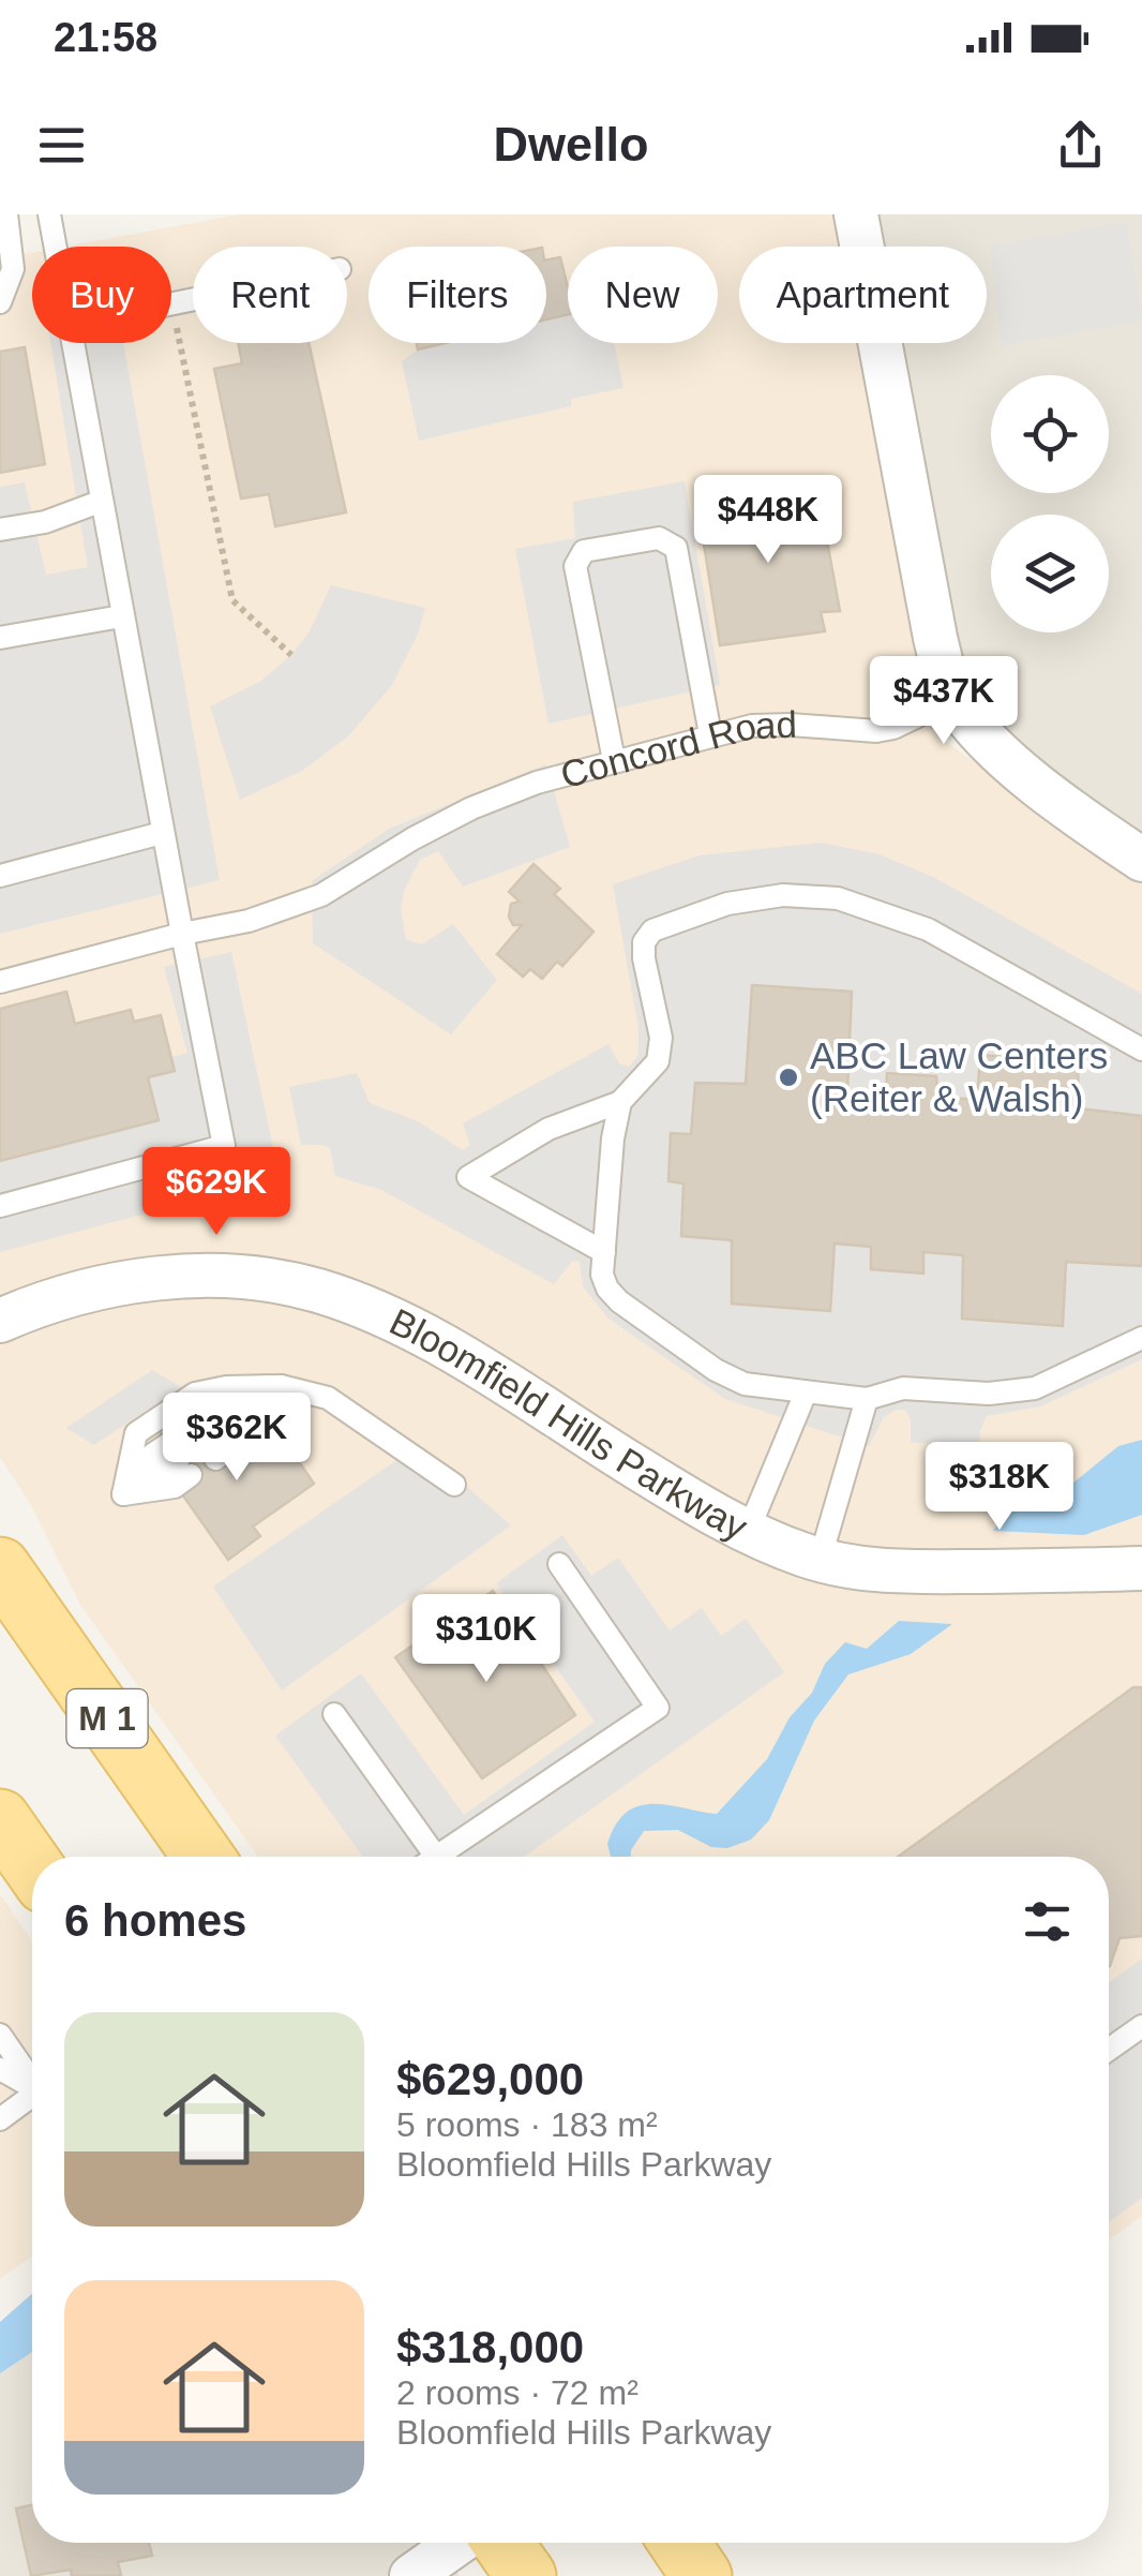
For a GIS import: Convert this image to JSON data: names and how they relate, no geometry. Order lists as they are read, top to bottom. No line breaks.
{"streets":{"main road":["M 1"],"street":["Bloomfield Hills Parkway"],"lane":["Concord Road"]},"places":["ABC Law Centers (Reiter & Walsh)"],"page":{"status":"21:58","header":"Dwello","chip":["Buy","Rent","Filters","New","Apartment"],"price":["$448K","$437K","$629K","$362K","$318K","$310K"],"heading":"6 homes","list":[{"name":"$629,000","note":"5 rooms · 183 m² · Bloomfield Hills Parkway"},{"name":"$318,000","note":"2 rooms · 72 m² · Bloomfield Hills Parkway"}]}}
